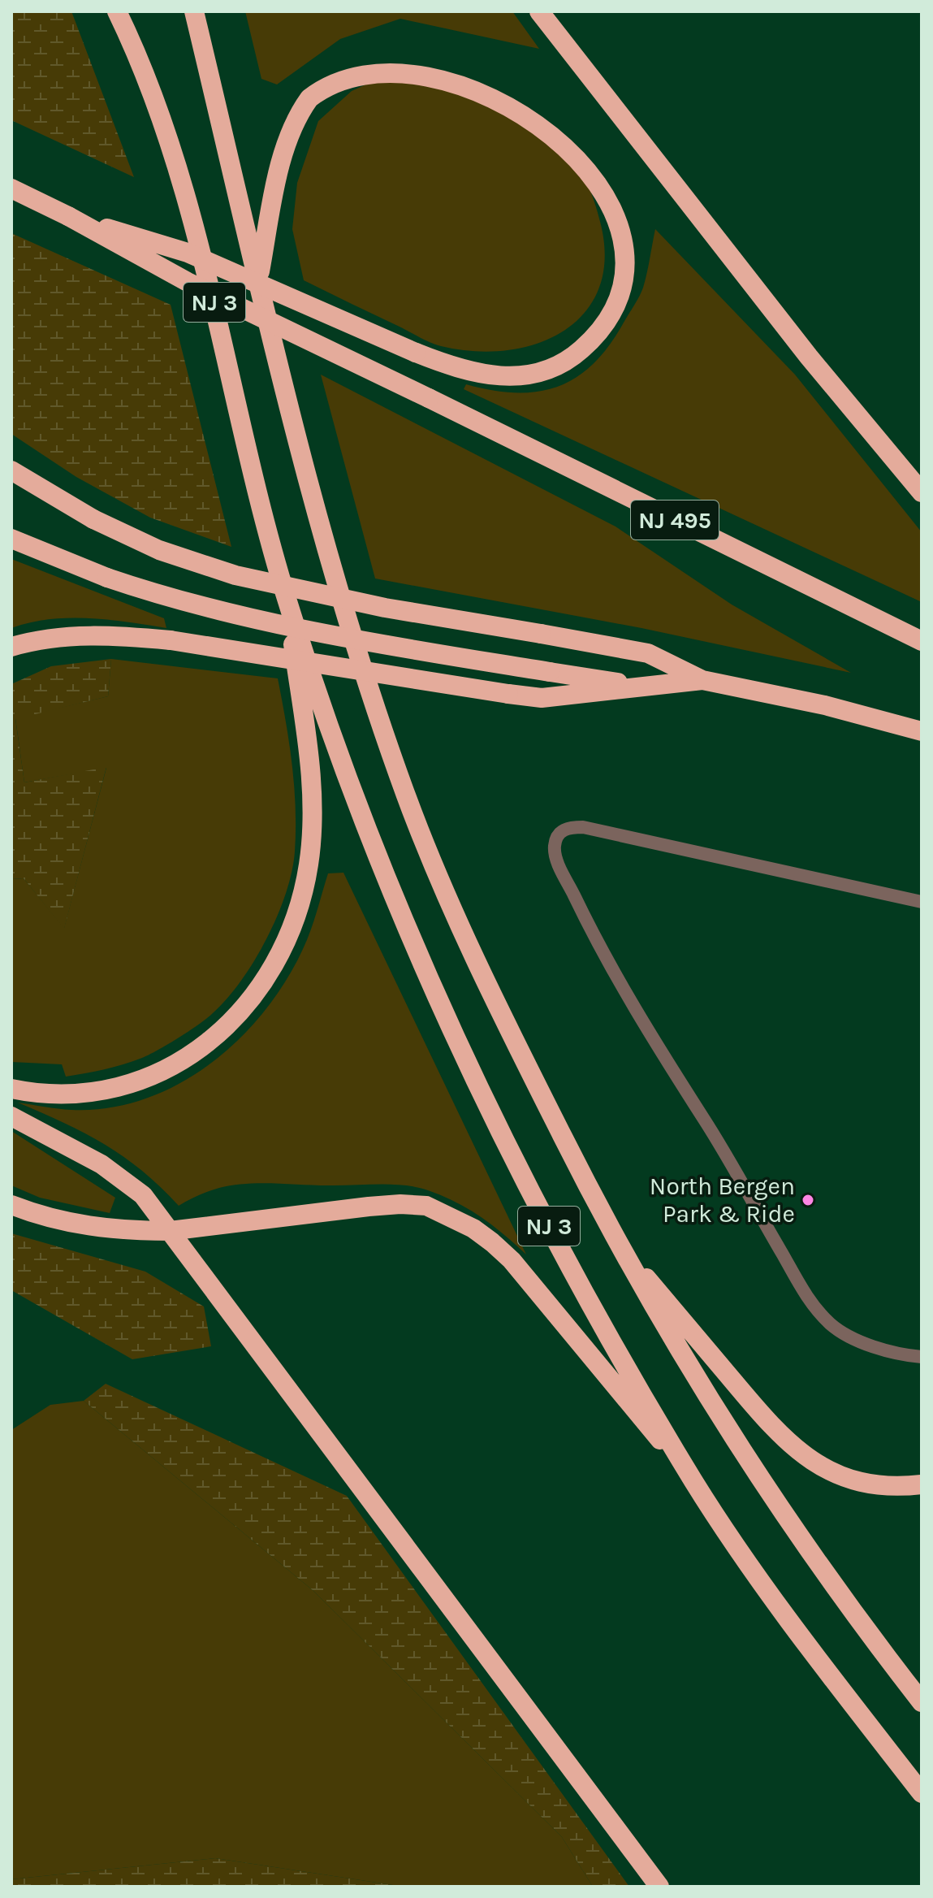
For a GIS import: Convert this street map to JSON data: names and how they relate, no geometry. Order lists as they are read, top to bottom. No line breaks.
{"streets":{"highway":["NJ 3","NJ 495"]},"places":["North Bergen Park & Ride"]}
